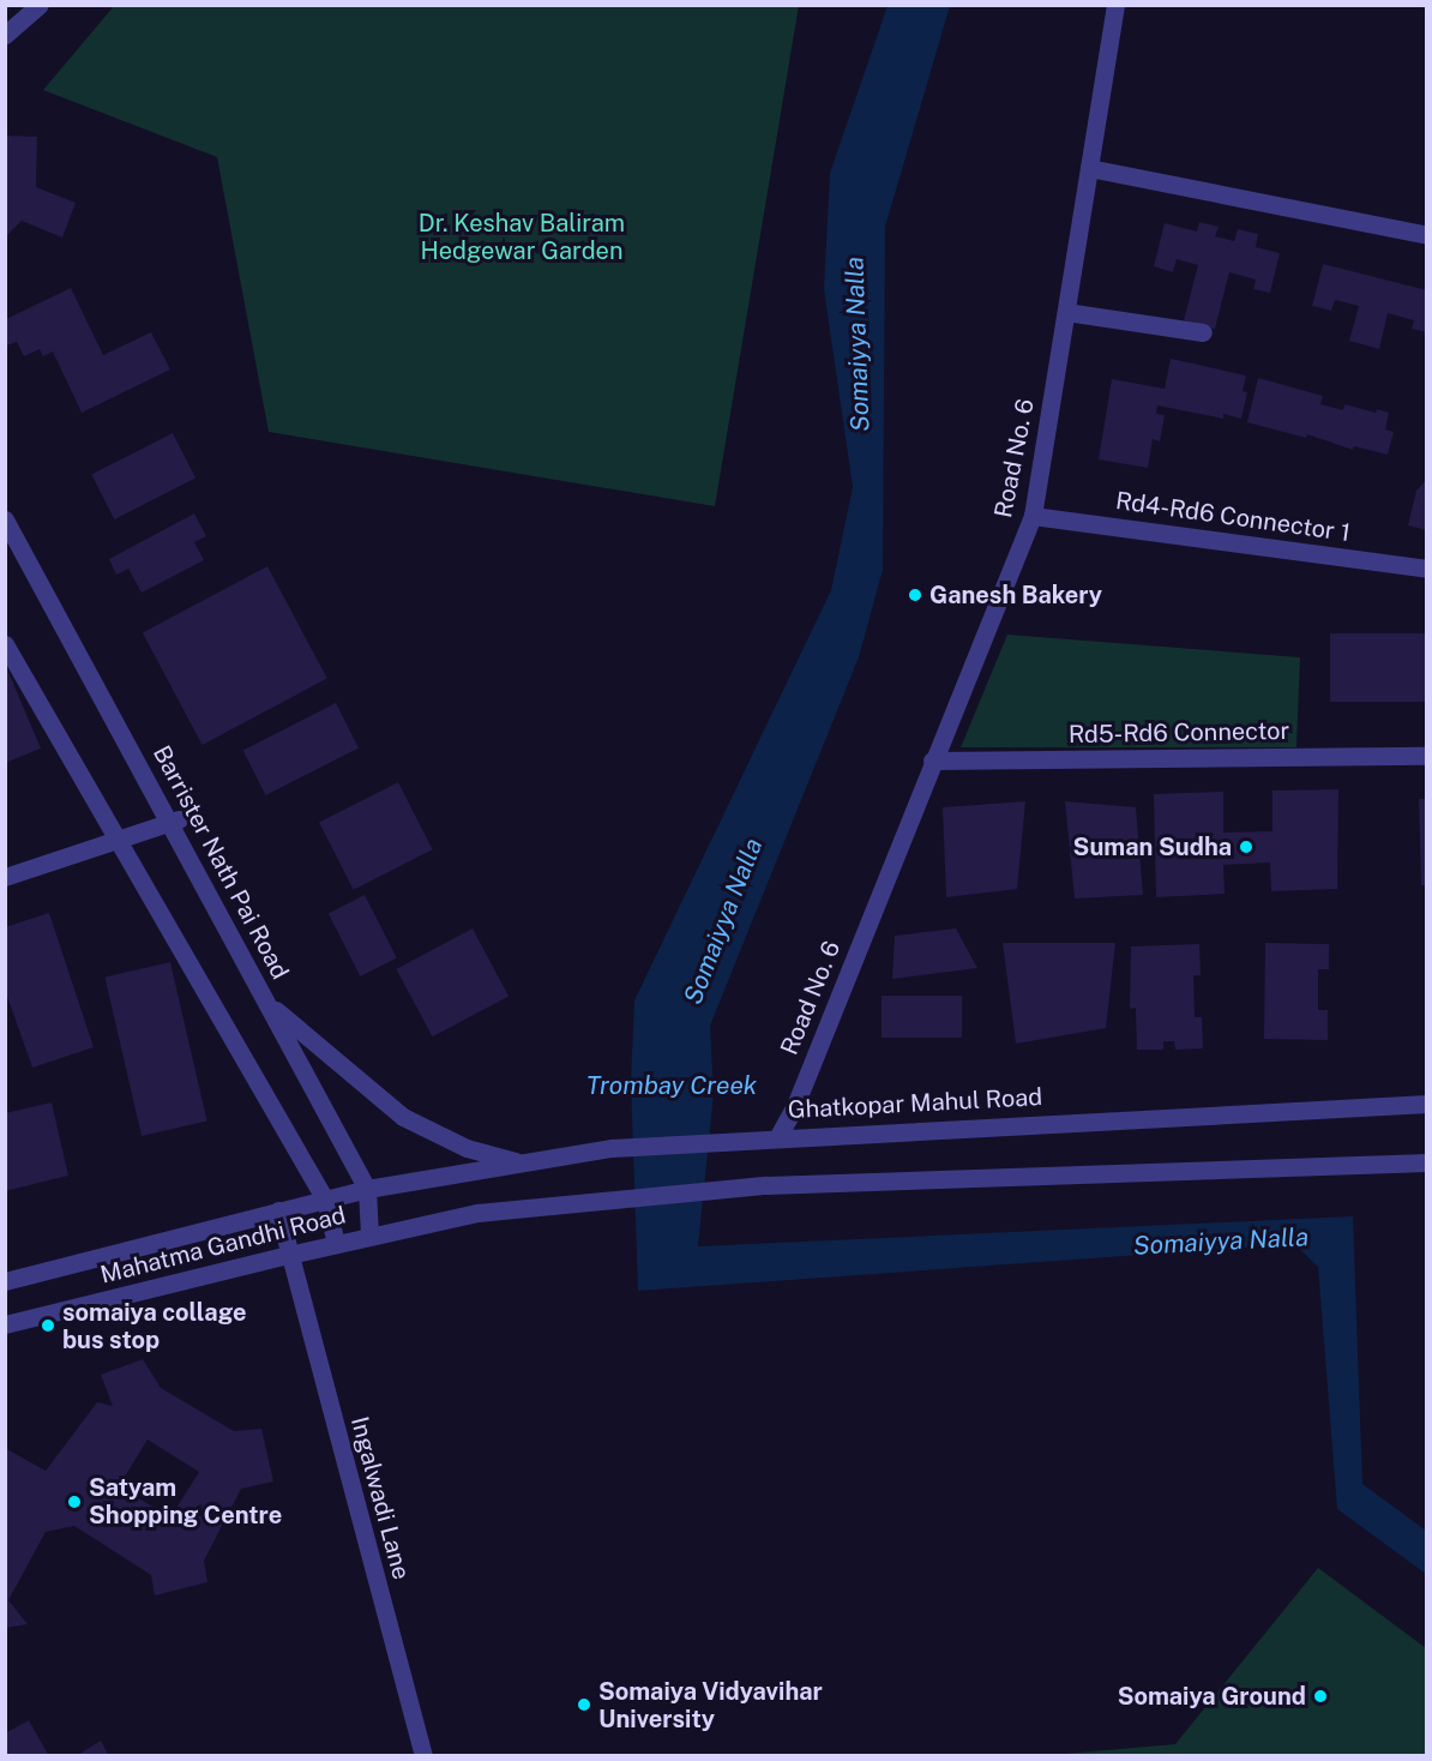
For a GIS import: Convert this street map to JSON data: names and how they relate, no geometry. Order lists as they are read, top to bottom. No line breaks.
{"streets":{"street":["Road No. 6","Rd4-Rd6 Connector 1","Rd5-Rd6 Connector","Barrister Nath Pai Road","Ghatkopar Mahul Road","Mahatma Gandhi Road","Ingalwadi Lane"]},"crossings":[["Road No. 6","Rd4-Rd6 Connector 1"],["Road No. 6","Rd5-Rd6 Connector"],["Road No. 6","Ghatkopar Mahul Road"],["Barrister Nath Pai Road","Ghatkopar Mahul Road"],["Barrister Nath Pai Road","Mahatma Gandhi Road"],["Ghatkopar Mahul Road","Mahatma Gandhi Road"],["Mahatma Gandhi Road","Ingalwadi Lane"]],"water":["Somaiyya Nalla","Trombay Creek"],"parks":["Dr. Keshav Baliram Hedgewar Garden"],"places":["Ganesh Bakery","Suman Sudha","somaiya collage bus stop","Satyam Shopping Centre","Somaiya Ground","Somaiya Vidyavihar University"]}
